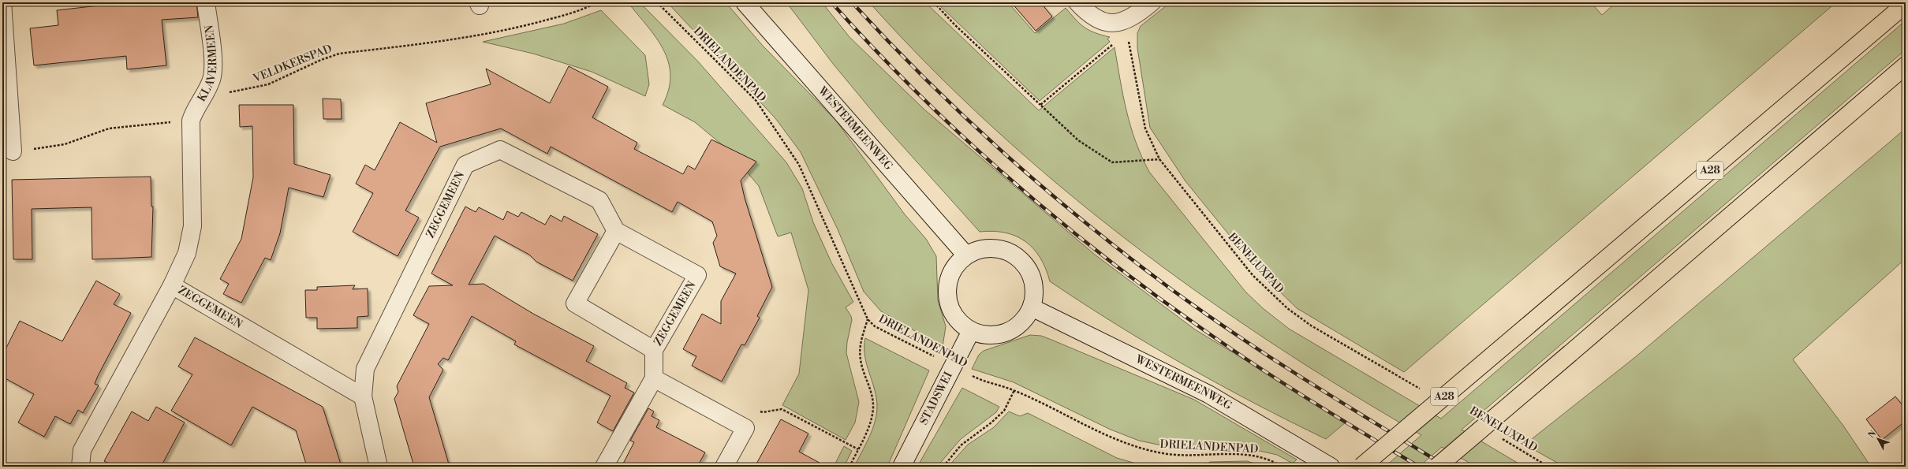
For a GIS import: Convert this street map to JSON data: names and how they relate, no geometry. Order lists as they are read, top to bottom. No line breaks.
{"streets":{"highway":["A28"],"street":["KLAVERMEEN","WESTERMEENWEG","ZEGGEMEEN","STADSWEI"],"path":["VELDKERSPAD","DRIELANDENPAD","BENELUXPAD"]},"crossings":[["KLAVERMEEN","ZEGGEMEEN"],["DRIELANDENPAD","STADSWEI"],["WESTERMEENWEG","STADSWEI"]],"north":"top left"}
